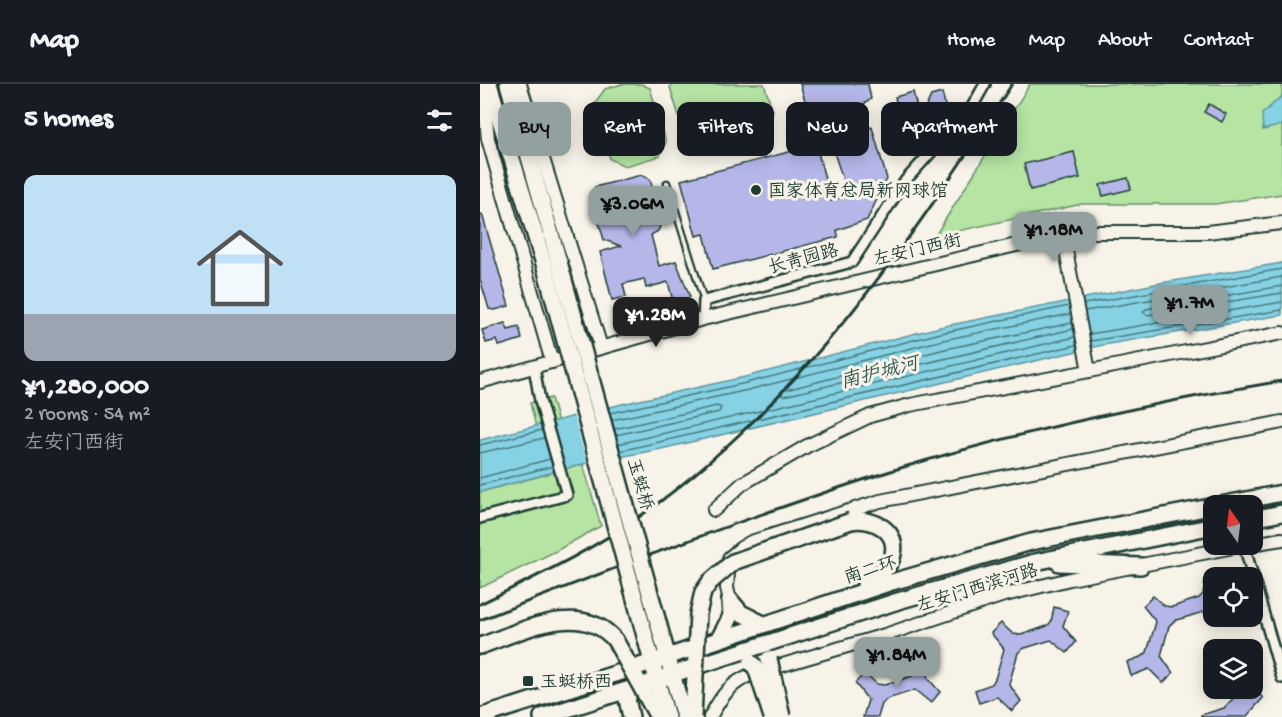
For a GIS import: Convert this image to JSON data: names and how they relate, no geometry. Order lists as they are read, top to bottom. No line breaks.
{"streets":{"main road":["玉蜓桥","南二环"],"street":["左安门西街","长青园路","左安门西滨河路"]},"water":["南护城河"],"places":{"other":["国家体育总局新网球馆"],"transit":["玉蜓桥西"]},"north":"top","page":{"header":"Map","nav":["Home","Map","About","Contact"],"heading":"5 homes","chip":["Buy","Rent","Filters","New","Apartment"],"list":[{"name":"¥1,280,000","note":"2 rooms · 54 m² · 左安门西街"}],"price":["¥3.06M","¥1.18M","¥1.7M","¥1.28M","¥1.84M"]}}
